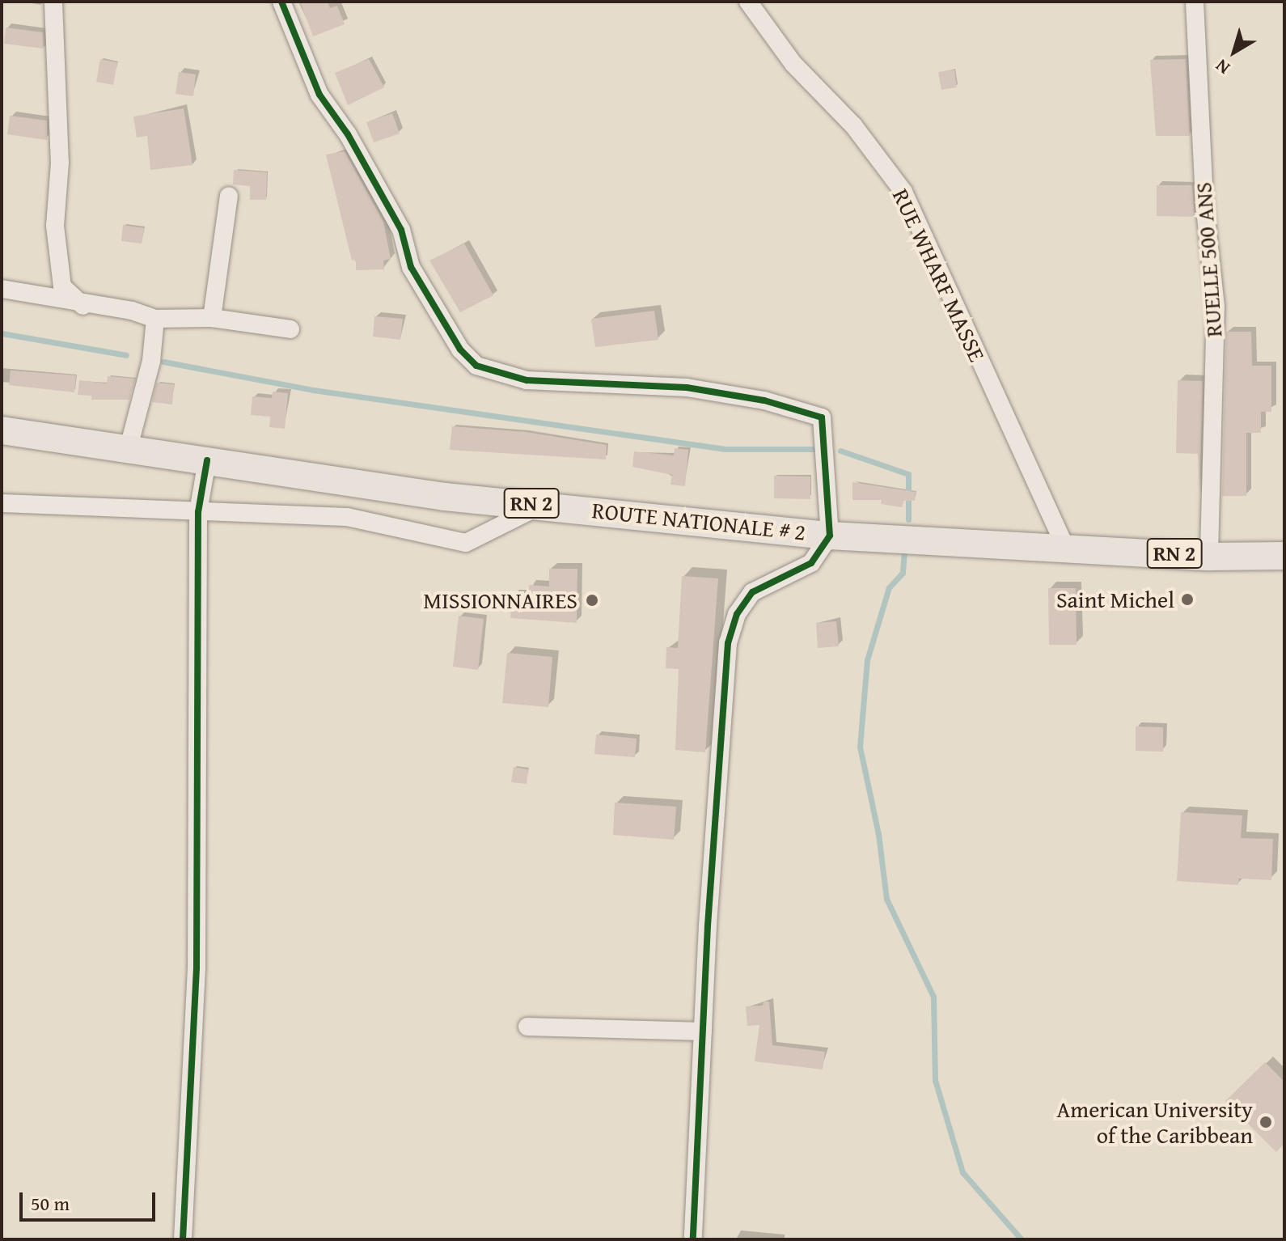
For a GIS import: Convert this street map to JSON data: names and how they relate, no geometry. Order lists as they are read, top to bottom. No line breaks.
{"streets":{"main road":["RN 2","ROUTE NATIONALE # 2"],"street":["RUELLE 500 ANS","RUE WHARF MASSE"]},"crossings":[["RUELLE 500 ANS","ROUTE NATIONALE # 2"],["RUE WHARF MASSE","ROUTE NATIONALE # 2"]],"places":["Saint Michel","MISSIONNAIRES","American University of the Caribbean"],"scale_bar":"50 m","north":"bottom left"}
